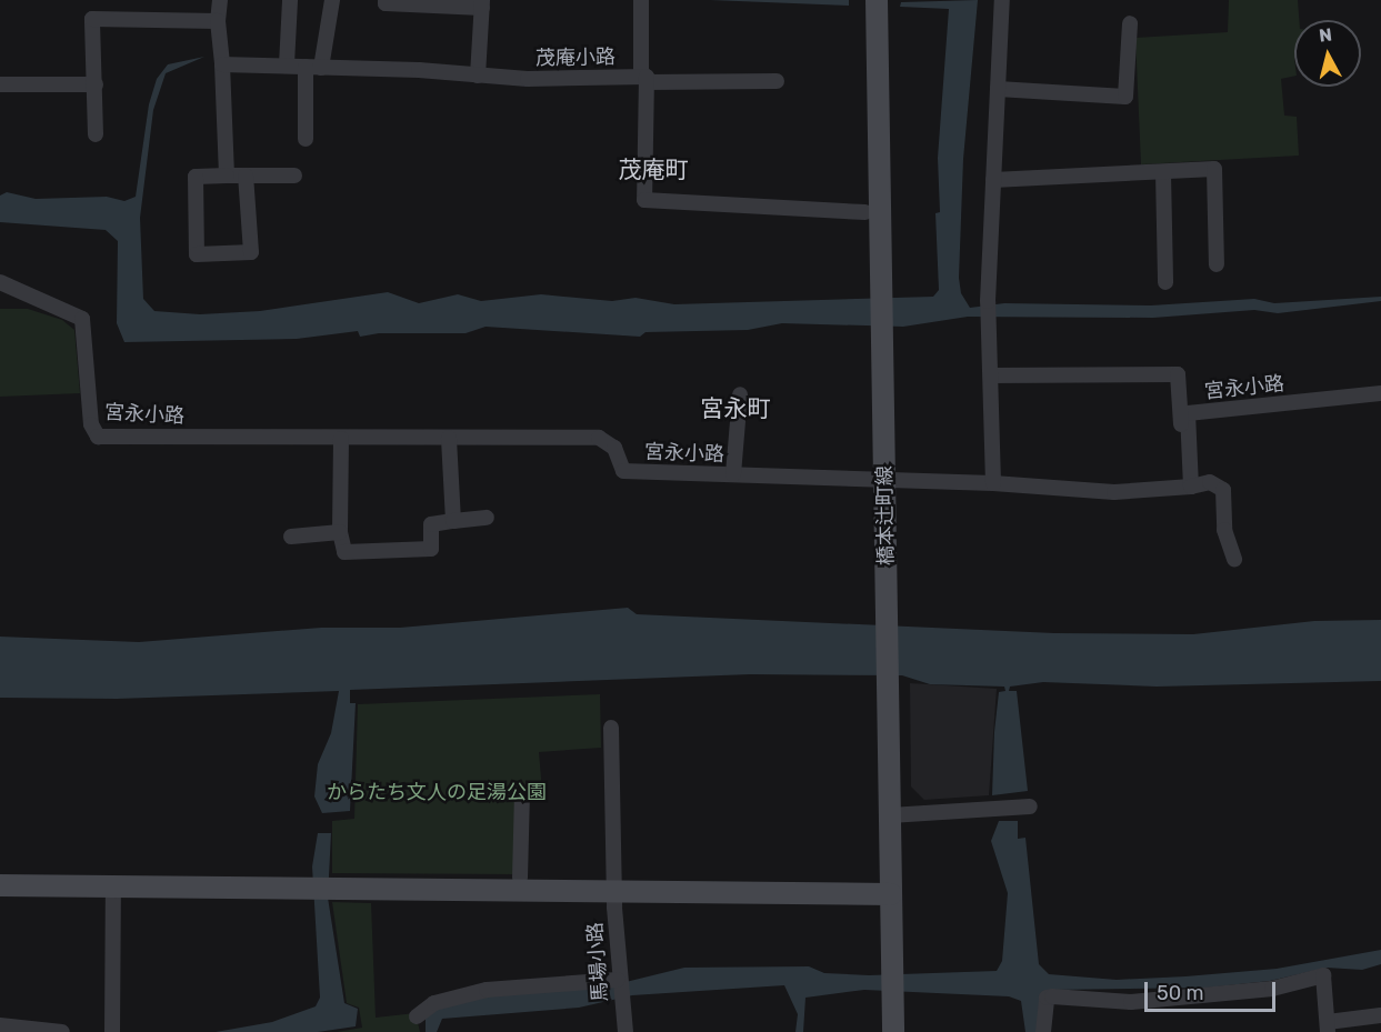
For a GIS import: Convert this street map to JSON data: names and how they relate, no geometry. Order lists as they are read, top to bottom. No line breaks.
{"streets":{"main road":["橋本辻町線"],"street":["茂庵小路","宮永小路","馬場小路"]},"crossings":[["宮永小路","橋本辻町線"]],"districts":["茂庵町","宮永町"],"parks":["からたち文人の足湯公園"],"scale_bar":"50 m","north":"top"}
